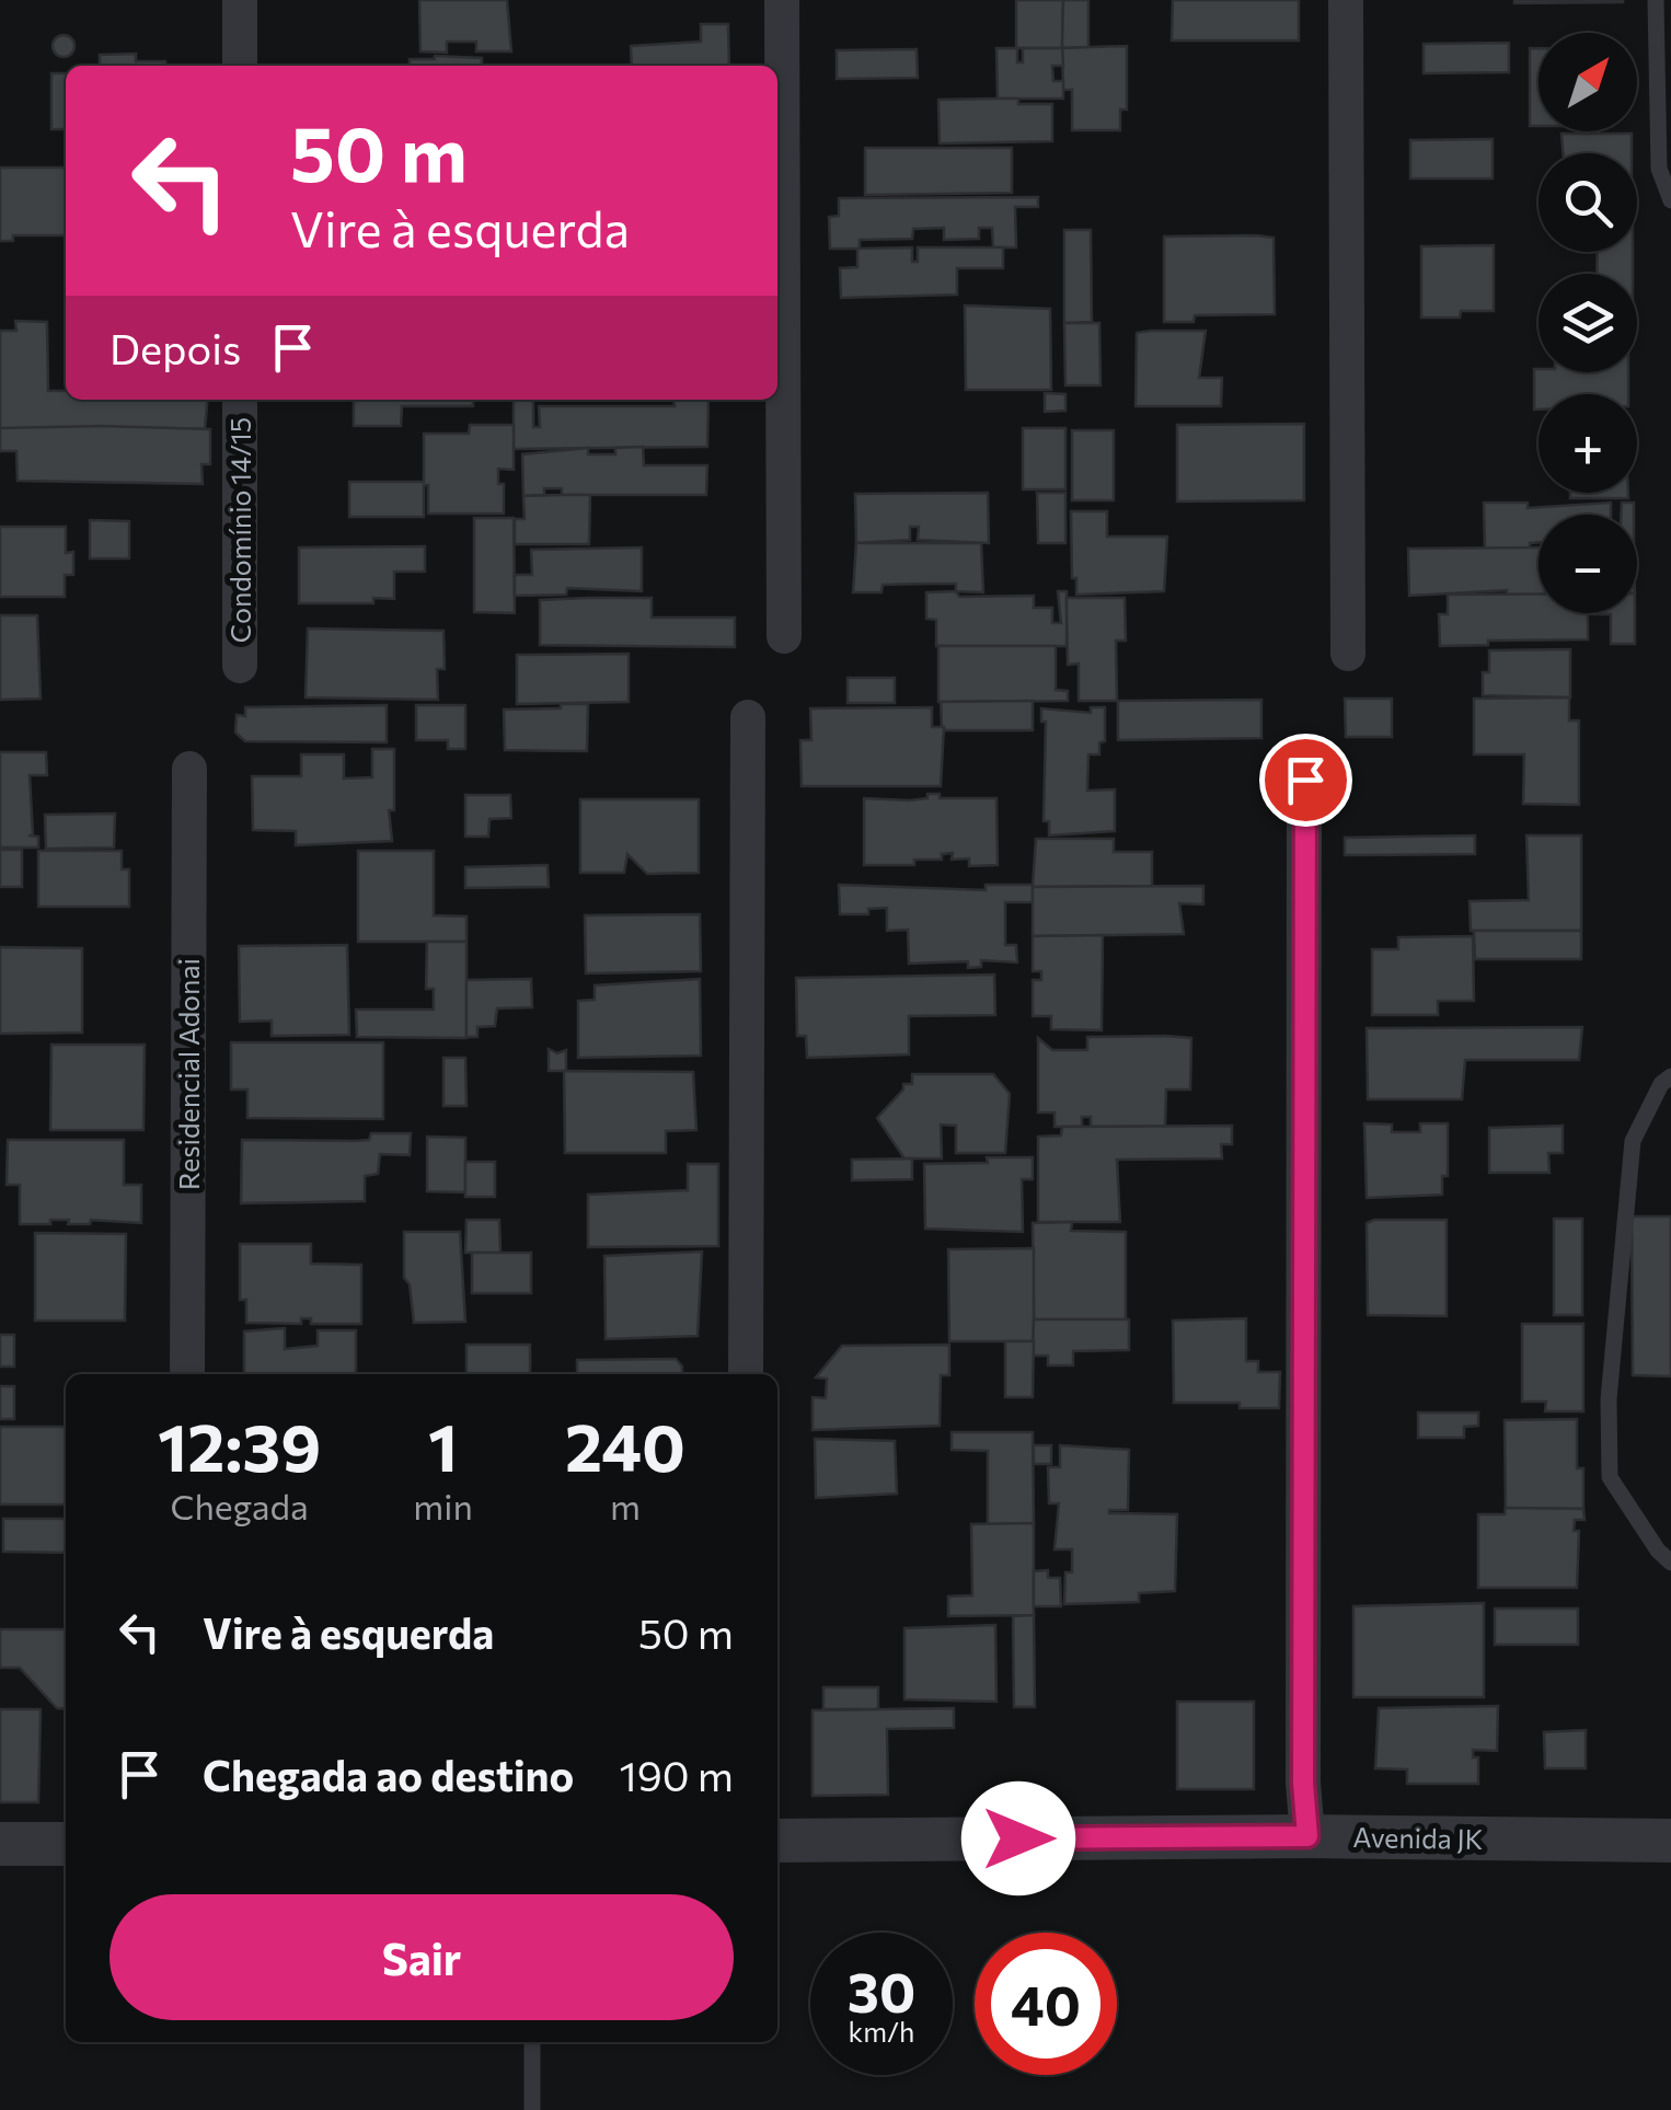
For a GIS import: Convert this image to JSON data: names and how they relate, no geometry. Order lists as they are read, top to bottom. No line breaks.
{"streets":{"street":["Condomínio 14/15","Residencial Adonai","Avenida JK"]},"north":"top right","page":{"map_buttons":["+","−"],"turn":["50 m","Vire à esquerda"],"then":"Depois","eta":["12:39","Chegada","1","min","240","m"],"list":[{"name":"Vire à esquerda","value":"50 m"},{"name":"Chegada ao destino","value":"190 m"}],"buttons":"Sair","speed":"30 km/h","limit":"40"}}
